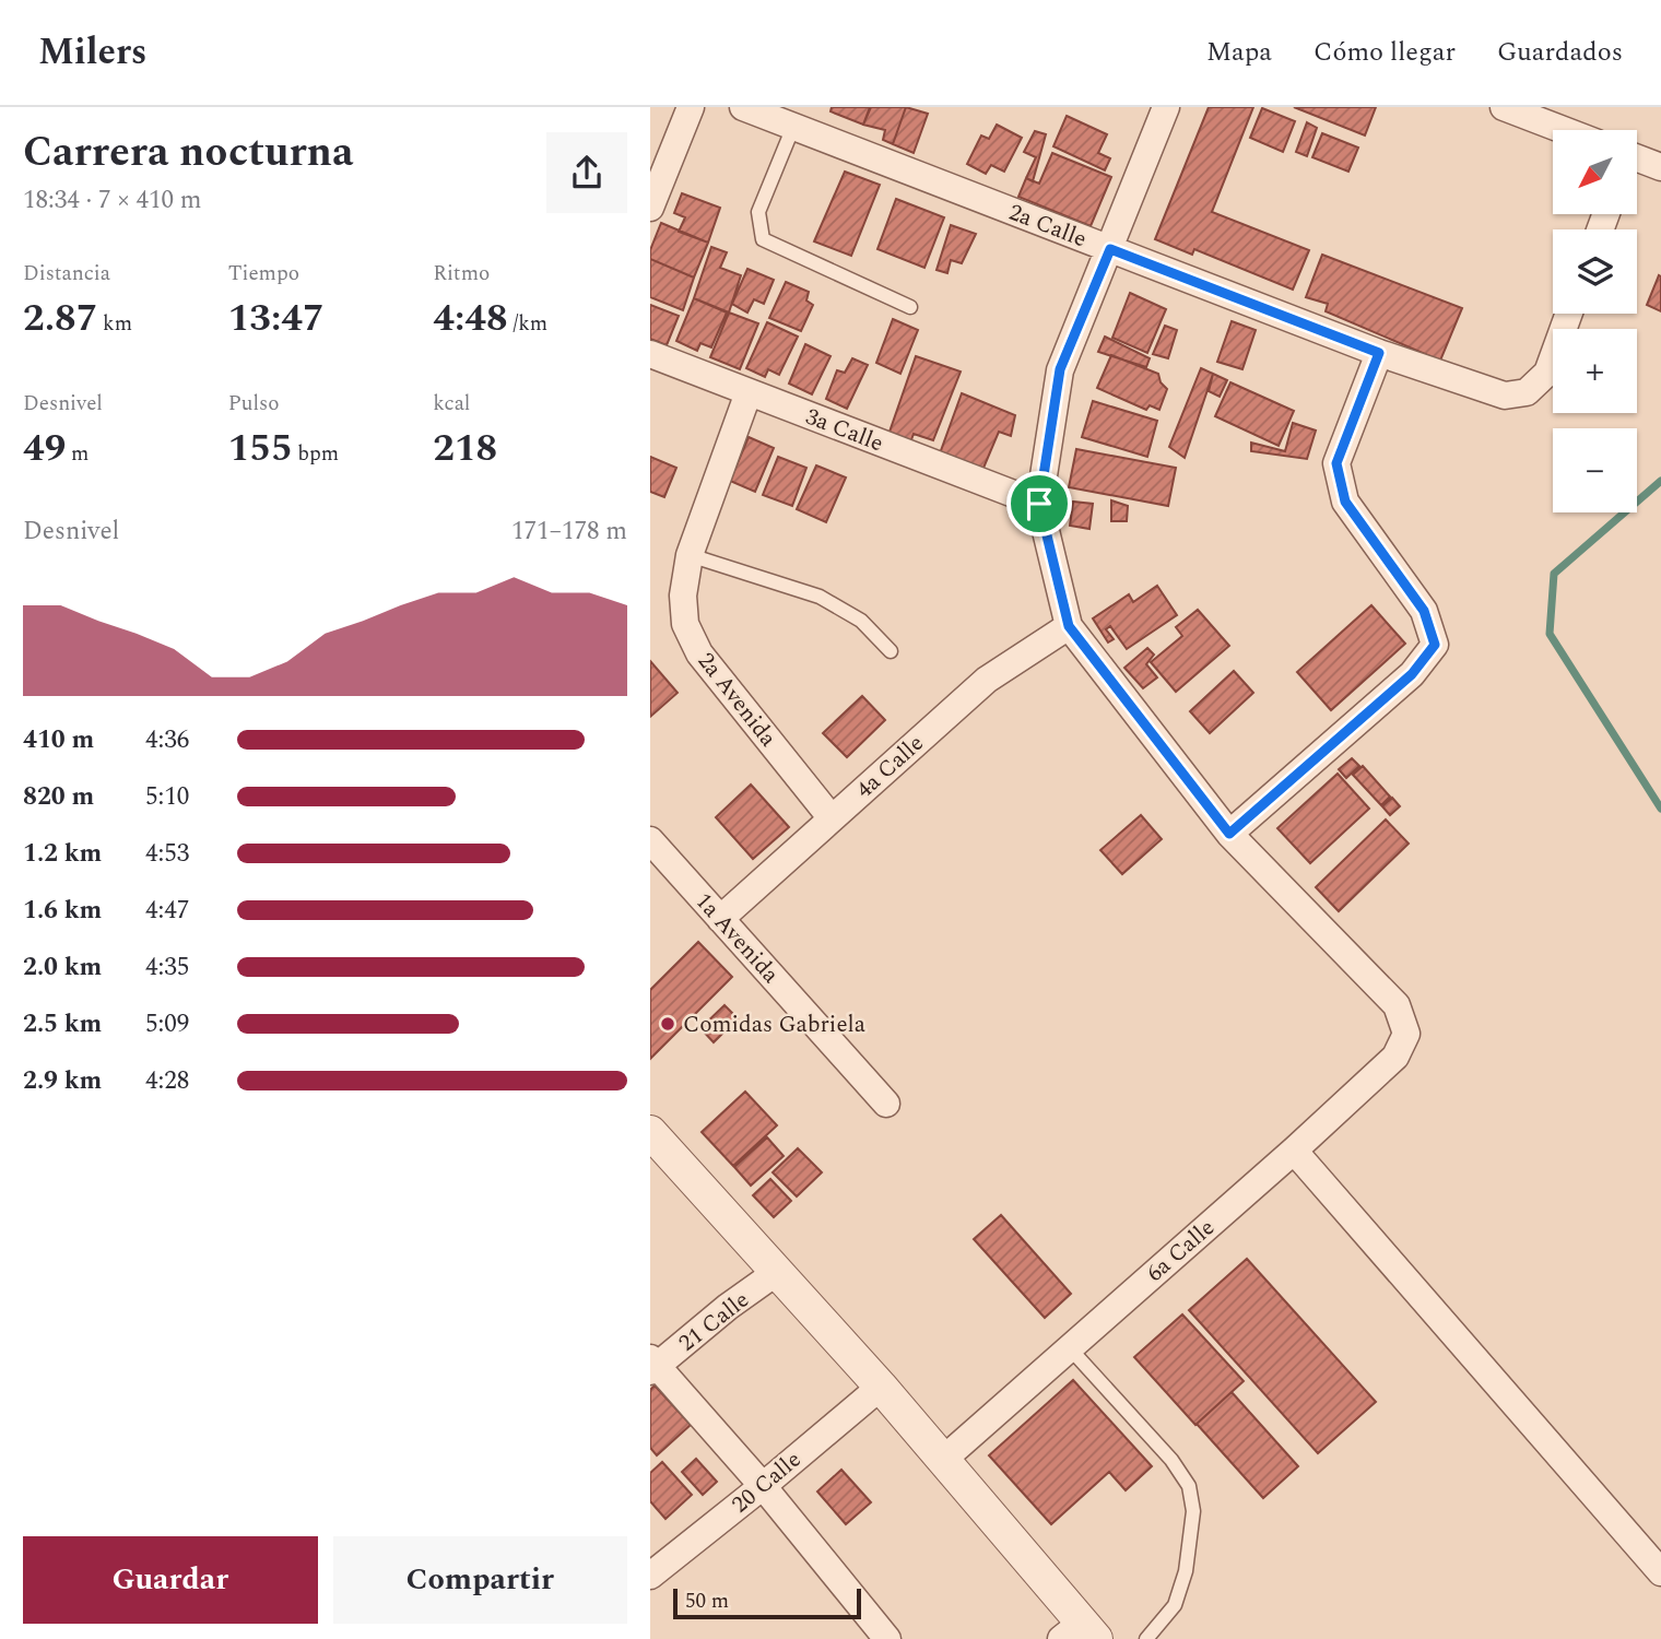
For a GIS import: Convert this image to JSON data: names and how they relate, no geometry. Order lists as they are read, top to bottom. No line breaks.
{"streets":{"street":["2a Calle","3a Calle","2a Avenida","4a Calle","1a Avenida","6a Calle","21 Calle","20 Calle"]},"crossings":[["3a Calle","2a Avenida"],["2a Avenida","4a Calle"],["4a Calle","1a Avenida"]],"places":["Comidas Gabriela"],"scale_bar":"50 m","north":"bottom left","page":{"header":"Milers","nav":["Mapa","Cómo llegar","Guardados"],"heading":["Carrera nocturna","18:34 · 7 × 410 m"],"map_buttons":["+","−"],"stats":[["Distancia","2.87 km"],["Tiempo","13:47"],["Ritmo","4:48 /km"],["Desnivel","49 m"],["Pulso","155 bpm"],["kcal","218"]],"chart":["Desnivel","171–178 m"],"list":[{"name":"410 m","note":"4:36"},{"name":"820 m","note":"5:10"},{"name":"1.2 km","note":"4:53"},{"name":"1.6 km","note":"4:47"},{"name":"2.0 km","note":"4:35"},{"name":"2.5 km","note":"5:09"},{"name":"2.9 km","note":"4:28"}],"buttons":["Guardar","Compartir"],"scale":"50 m"}}
